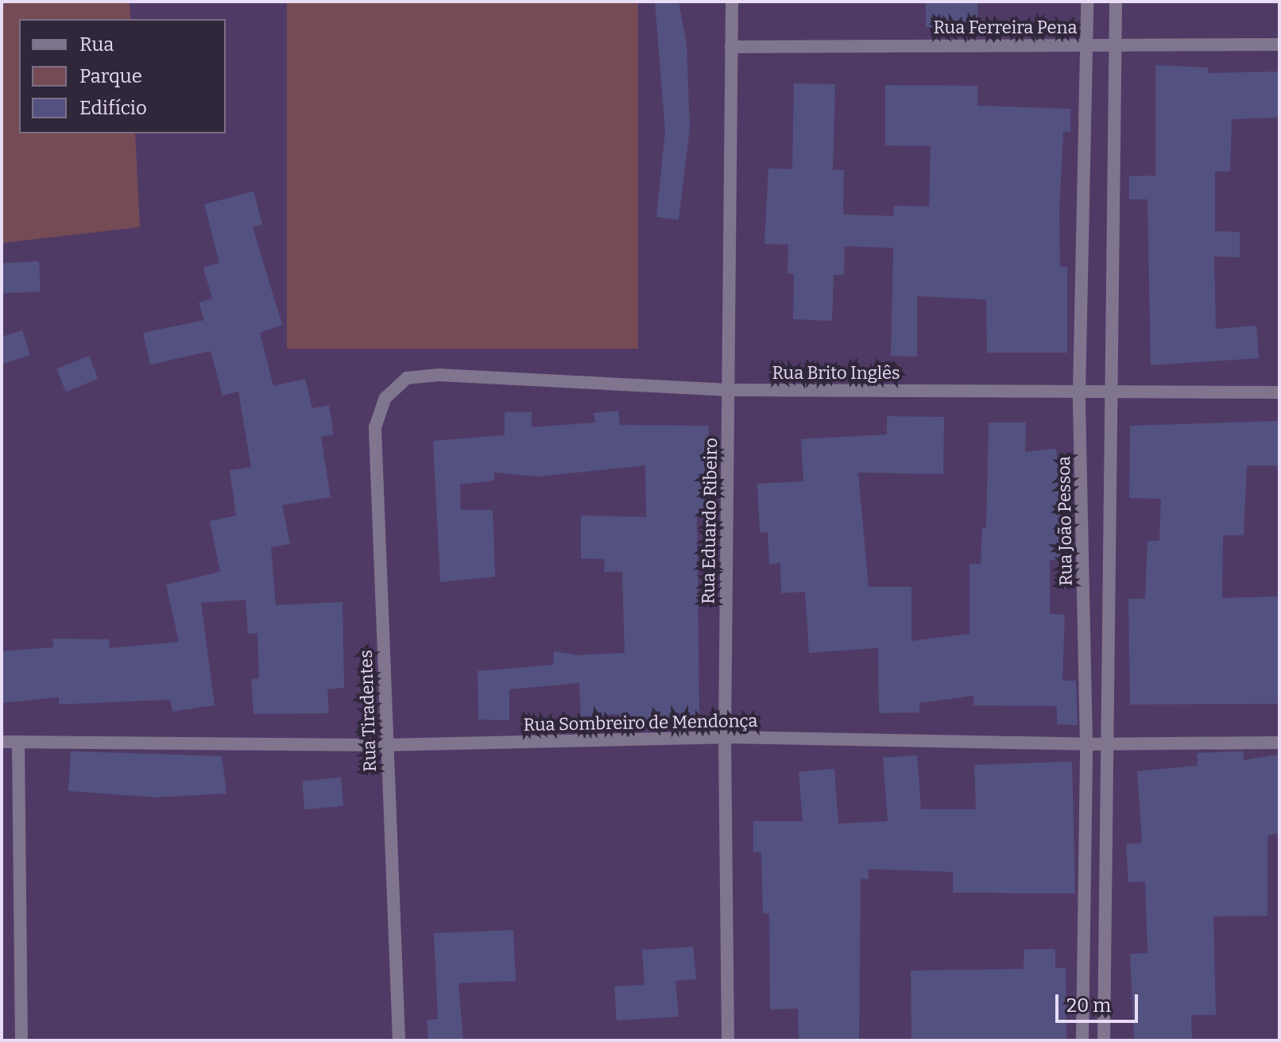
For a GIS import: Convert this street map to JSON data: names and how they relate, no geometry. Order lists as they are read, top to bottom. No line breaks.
{"streets":{"street":["Rua Ferreira Pena","Rua Brito Inglês","Rua Eduardo Ribeiro","Rua João Pessoa","Rua Tiradentes","Rua Sombreiro de Mendonça"]},"crossings":[["Rua Ferreira Pena","Rua Eduardo Ribeiro"],["Rua Ferreira Pena","Rua João Pessoa"],["Rua Brito Inglês","Rua Eduardo Ribeiro"],["Rua Brito Inglês","Rua João Pessoa"],["Rua Brito Inglês","Rua Tiradentes"],["Rua Eduardo Ribeiro","Rua Sombreiro de Mendonça"],["Rua João Pessoa","Rua Sombreiro de Mendonça"],["Rua Tiradentes","Rua Sombreiro de Mendonça"]],"legend":["Rua","Parque","Edifício"],"scale_bar":"20 m"}
